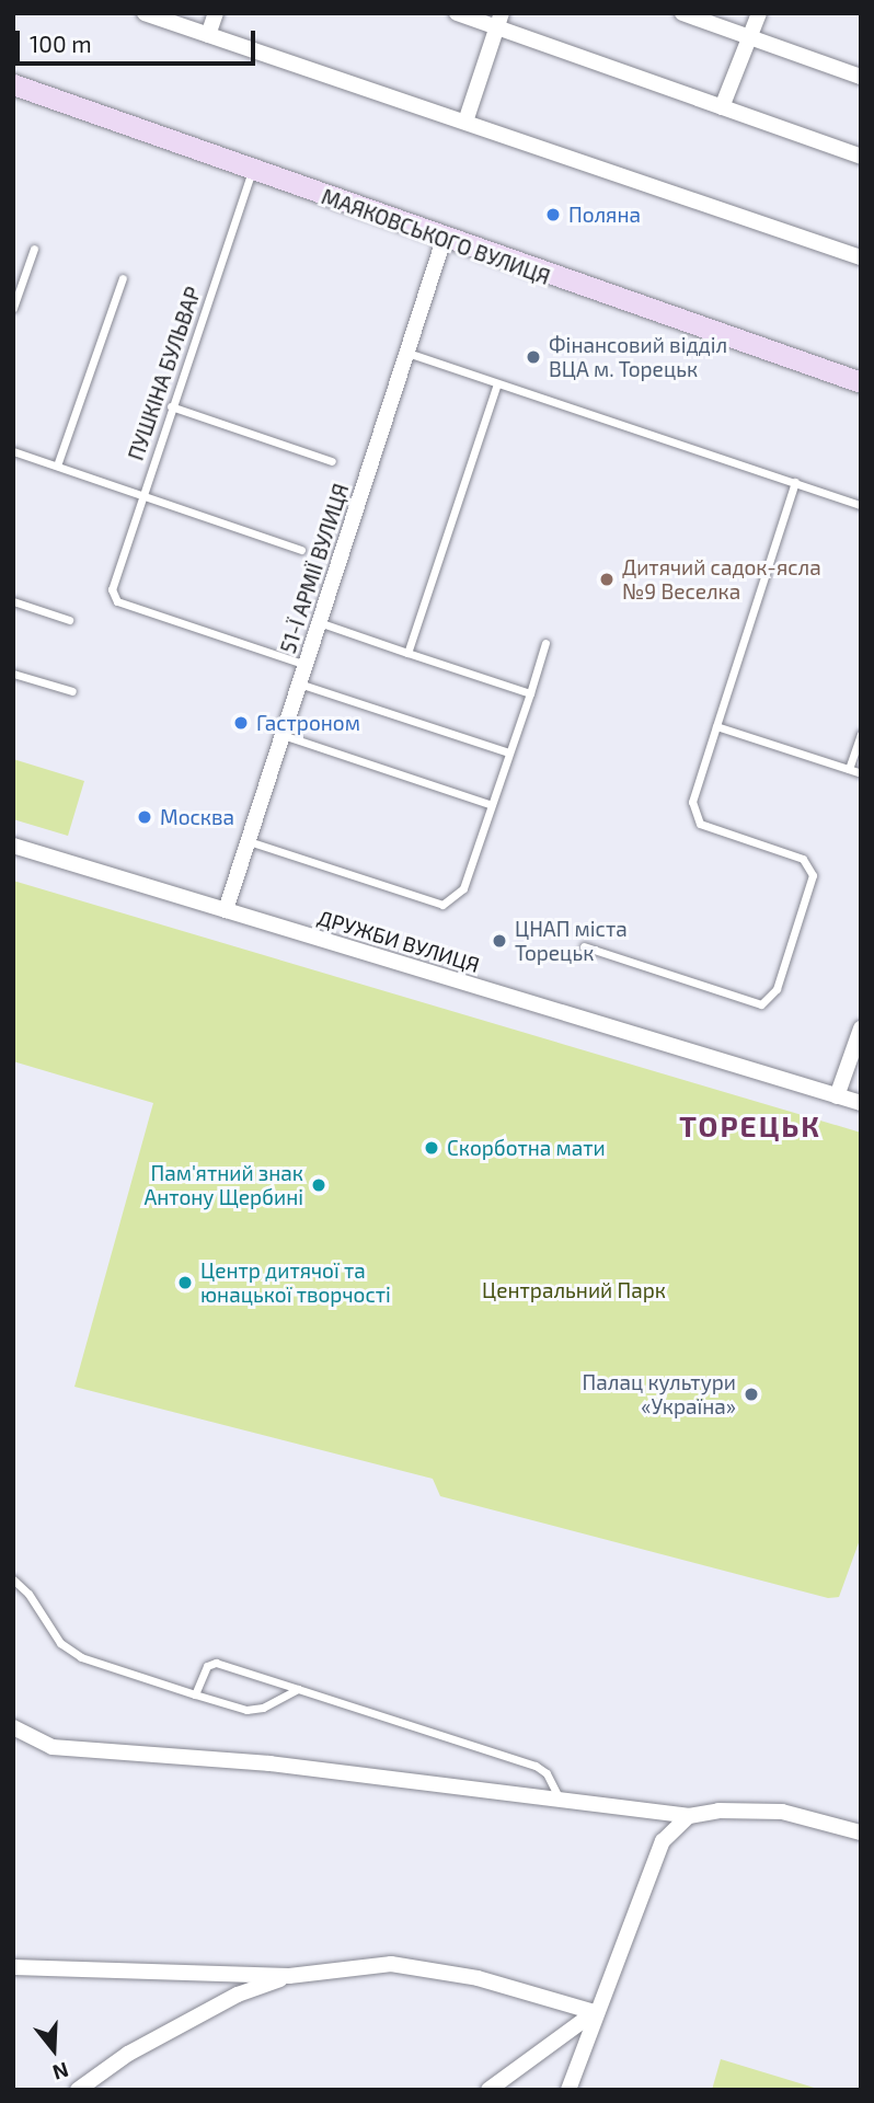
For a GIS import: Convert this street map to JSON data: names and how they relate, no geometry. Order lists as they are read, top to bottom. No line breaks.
{"streets":{"main road":["МАЯКОВСЬКОГО ВУЛИЦЯ"],"street":["51-Ї АРМІЇ ВУЛИЦЯ","ДРУЖБИ ВУЛИЦЯ"],"lane":["ПУШКІНА БУЛЬВАР"]},"crossings":[["МАЯКОВСЬКОГО ВУЛИЦЯ","ПУШКІНА БУЛЬВАР"],["МАЯКОВСЬКОГО ВУЛИЦЯ","51-Ї АРМІЇ ВУЛИЦЯ"],["ПУШКІНА БУЛЬВАР","51-Ї АРМІЇ ВУЛИЦЯ"],["51-Ї АРМІЇ ВУЛИЦЯ","ДРУЖБИ ВУЛИЦЯ"]],"districts":["ТОРЕЦЬК"],"parks":["Центральний Парк"],"places":["Поляна","Фінансовий відділ ВЦА м. Торецьк","Дитячий садок-ясла №9 Веселка","Гастроном","Москва","ЦНАП міста Торецьк","Скорботна мати","Пам'ятний знак Антону Щербині","Центр дитячої та юнацької творчості","Палац культури «Україна»"],"scale_bar":"100 m","north":"bottom"}
